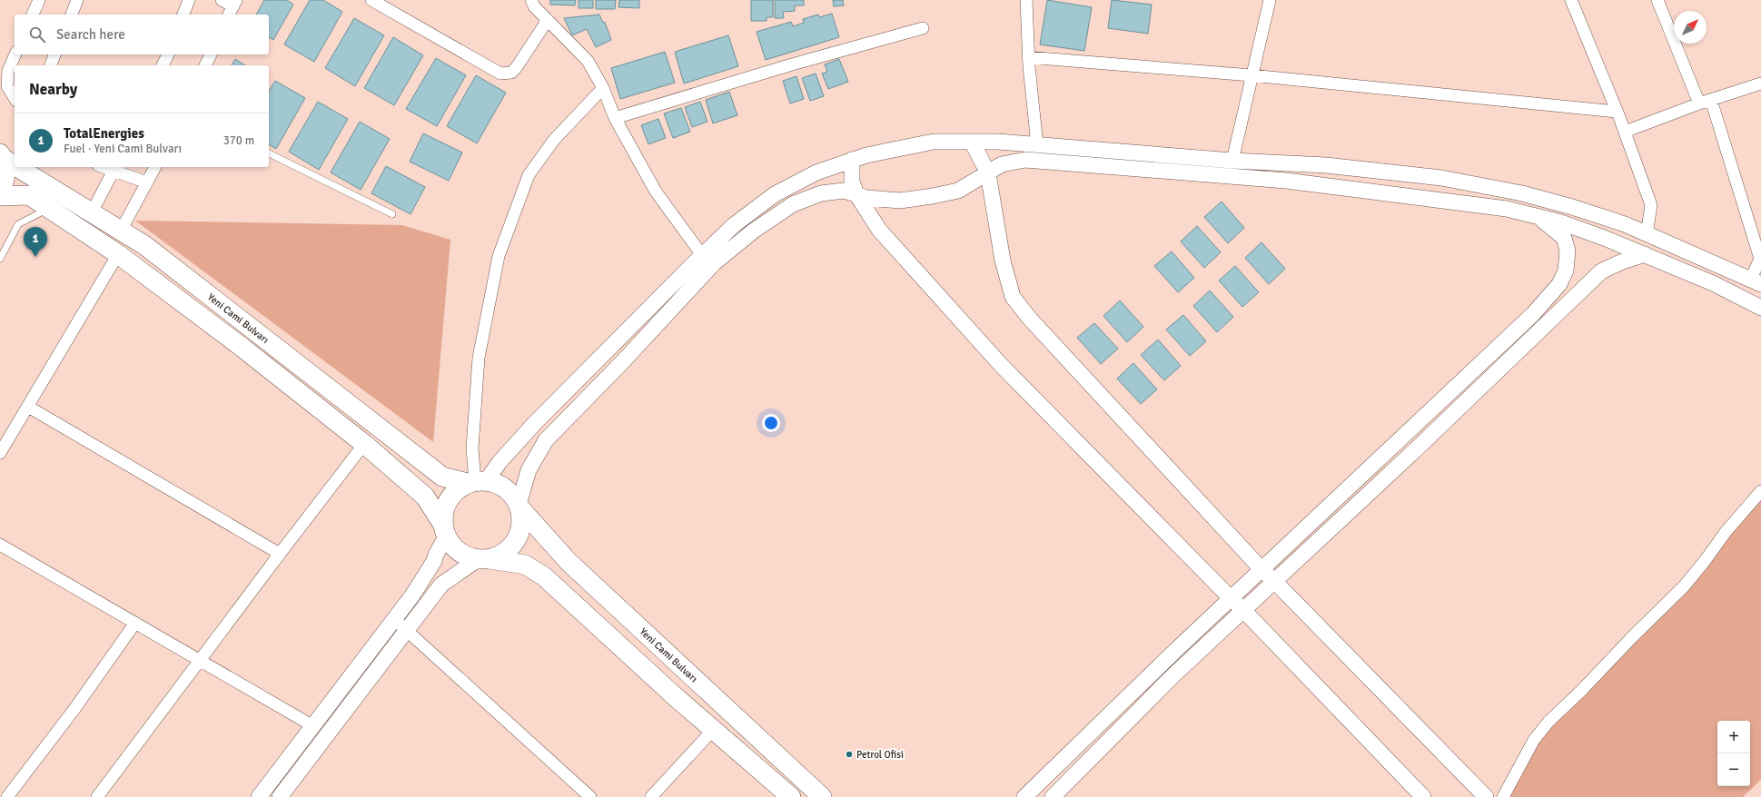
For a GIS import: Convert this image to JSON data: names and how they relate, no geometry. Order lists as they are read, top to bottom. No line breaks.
{"streets":{"main road":["Yeni Cami Bulvarı"]},"places":["Petrol Ofisi"],"north":"top right","page":{"search":"Search here","heading":"Nearby","list":[{"mark":"1","name":"TotalEnergies","note":"Fuel · Yeni Cami Bulvarı","value":"370 m"}],"pins":"1","map_buttons":["+","−"]}}
